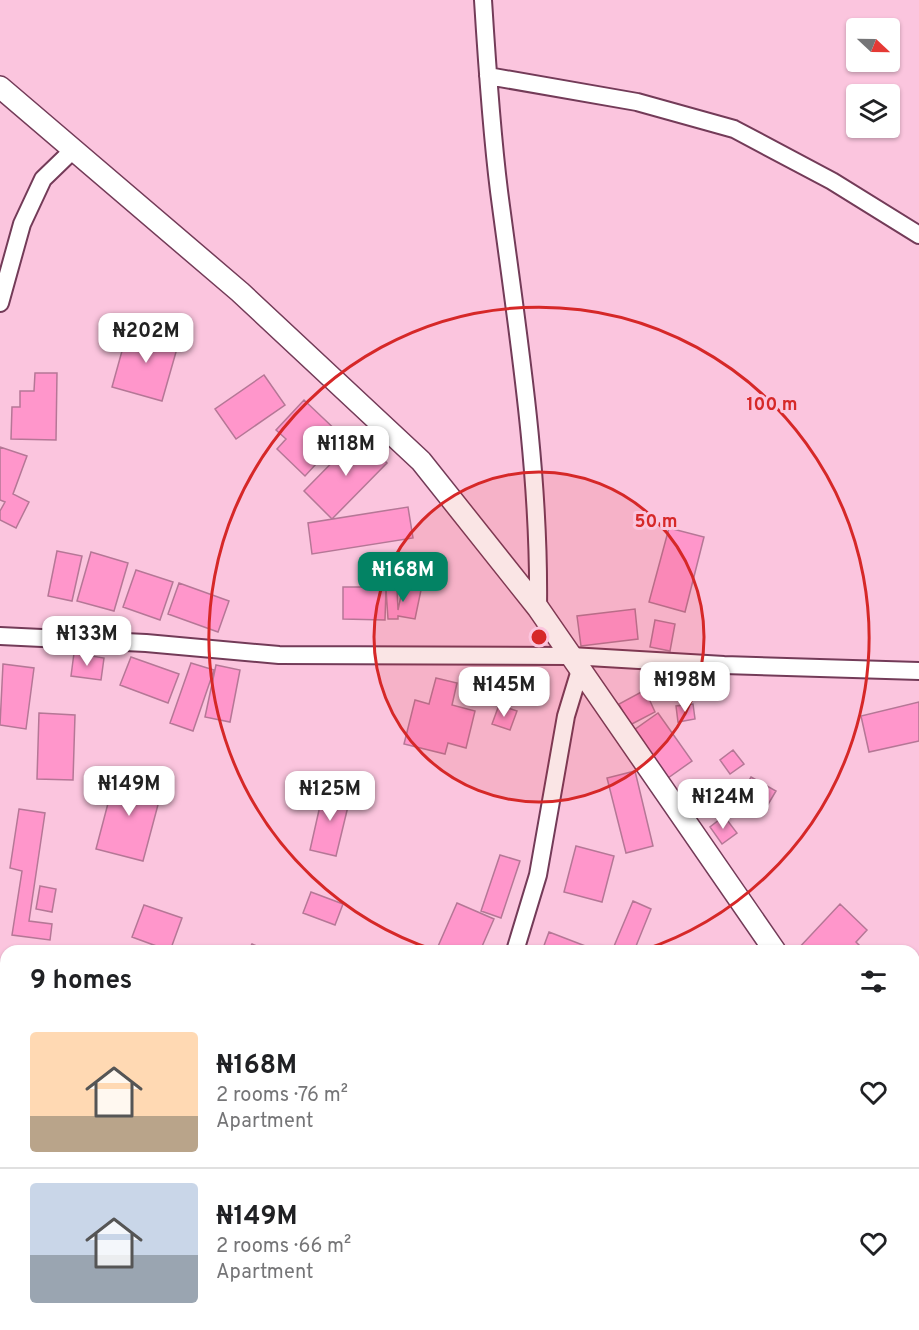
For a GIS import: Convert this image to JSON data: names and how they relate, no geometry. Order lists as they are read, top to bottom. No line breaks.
{"north":"right","page":{"price":["₦202M","₦118M","₦168M","₦133M","₦198M","₦145M","₦149M","₦125M","₦124M"],"heading":"9 homes","list":[{"name":"₦168M","note":"2 rooms · 76 m² · Apartment"},{"name":"₦149M","note":"2 rooms · 66 m² · Apartment"}]},"rings":["100 m","50 m"]}
